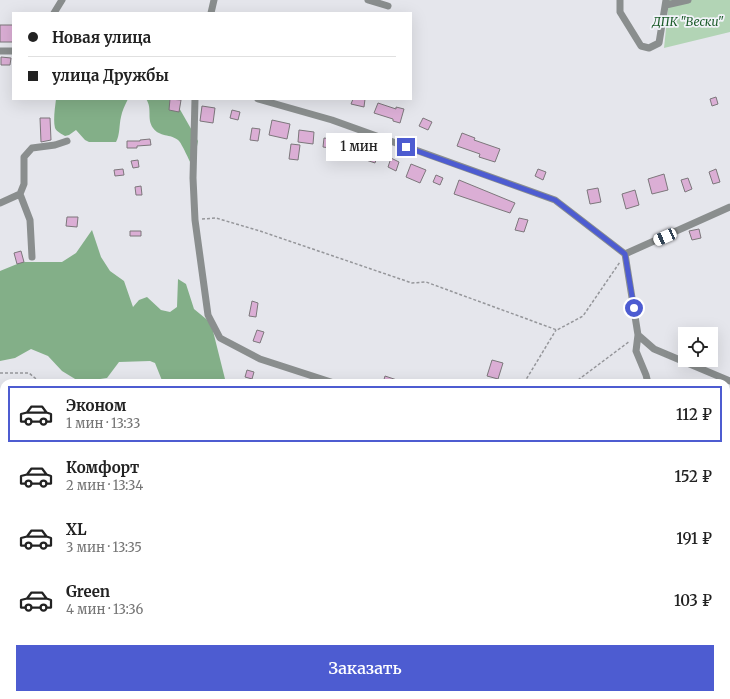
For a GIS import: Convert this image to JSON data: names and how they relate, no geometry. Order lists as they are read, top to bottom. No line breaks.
{"parks":["ДПК \"Вески\""],"page":{"banner":["Новая улица","улица Дружбы"],"bubble":"1 мин","list":[{"name":"Эконом","note":"1 мин · 13:33","value":"112 ₽"},{"name":"Комфорт","note":"2 мин · 13:34","value":"152 ₽"},{"name":"XL","note":"3 мин · 13:35","value":"191 ₽"},{"name":"Green","note":"4 мин · 13:36","value":"103 ₽"}],"buttons":"Заказать"}}
